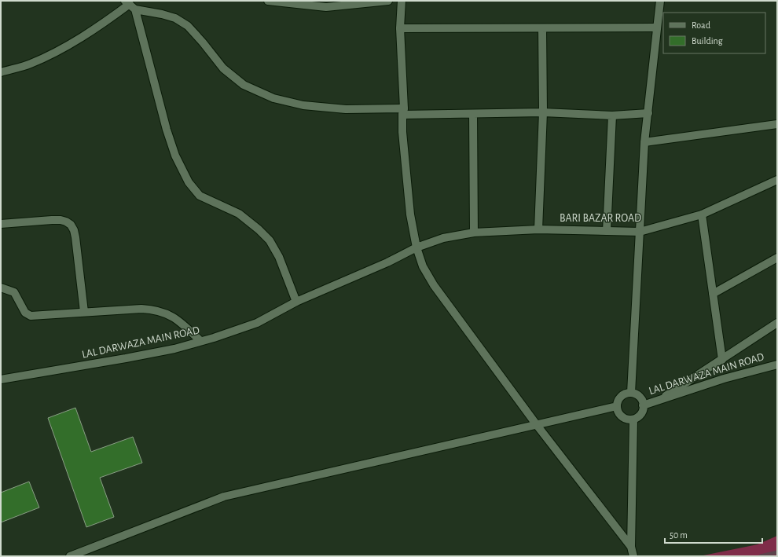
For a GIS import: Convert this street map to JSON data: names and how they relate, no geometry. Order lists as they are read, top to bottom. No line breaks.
{"streets":{"street":["BARI BAZAR ROAD","LAL DARWAZA MAIN ROAD"]},"crossings":[["BARI BAZAR ROAD","LAL DARWAZA MAIN ROAD"]],"legend":["Road","Building"],"scale_bar":"50 m"}
